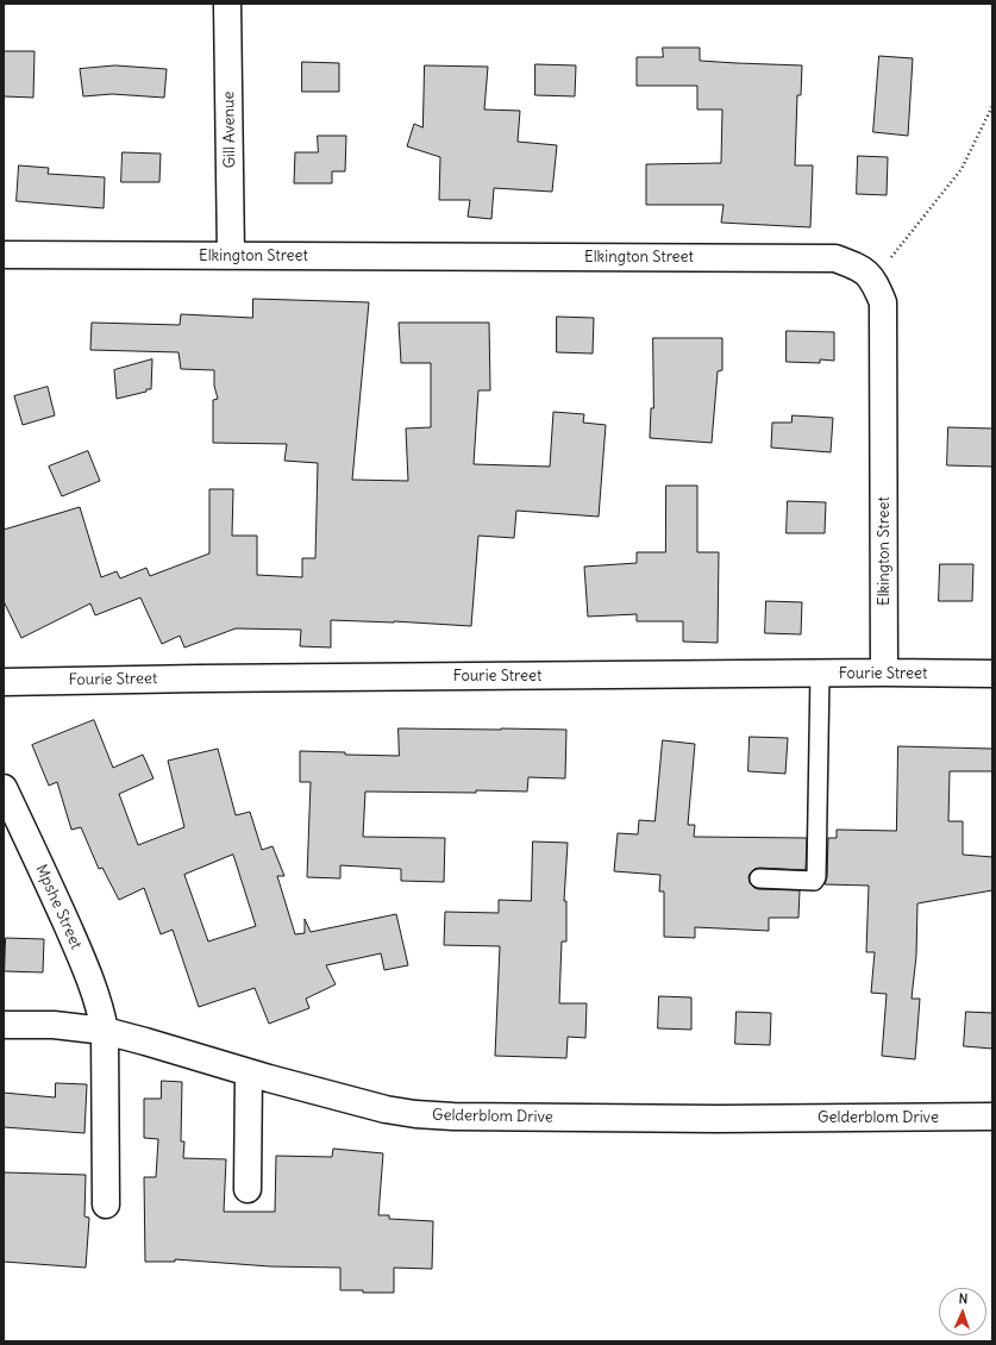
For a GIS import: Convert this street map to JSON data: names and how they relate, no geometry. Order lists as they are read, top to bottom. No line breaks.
{"streets":{"street":["Gill Avenue","Elkington Street","Fourie Street","Mpshe Street","Gelderblom Drive"]},"crossings":[["Gill Avenue","Elkington Street"],["Elkington Street","Fourie Street"],["Mpshe Street","Gelderblom Drive"]],"north":"top"}
